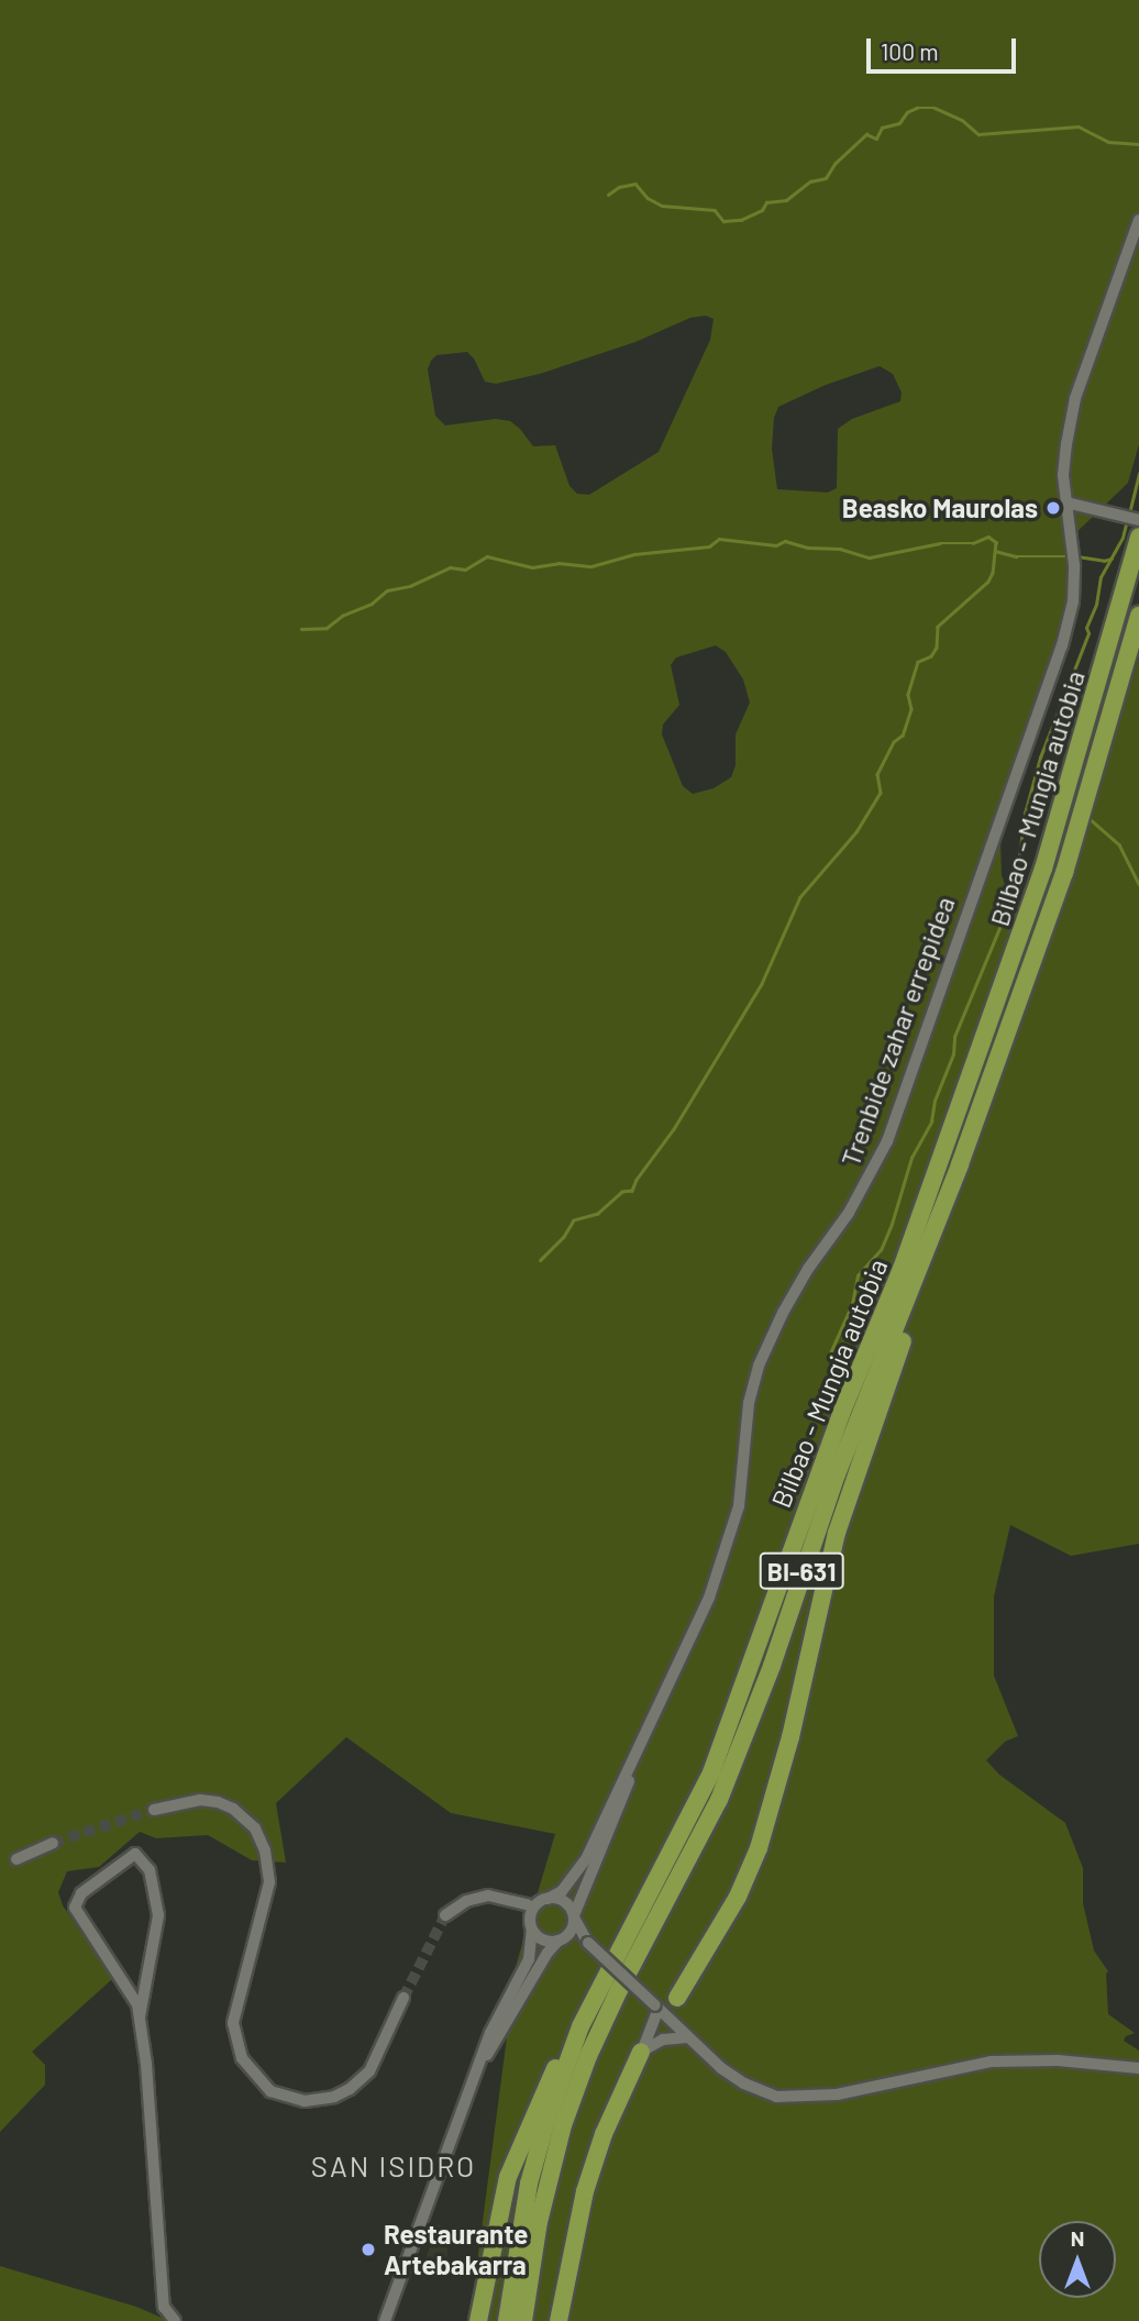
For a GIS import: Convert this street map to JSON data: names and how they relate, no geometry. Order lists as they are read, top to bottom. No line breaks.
{"streets":{"highway":["Bilbao - Mungia autobia","BI-631"],"street":["Trenbide zahar errepidea"]},"districts":["SAN ISIDRO"],"places":["Beasko Maurolas","Restaurante Artebakarra"],"scale_bar":"100 m","north":"top"}
